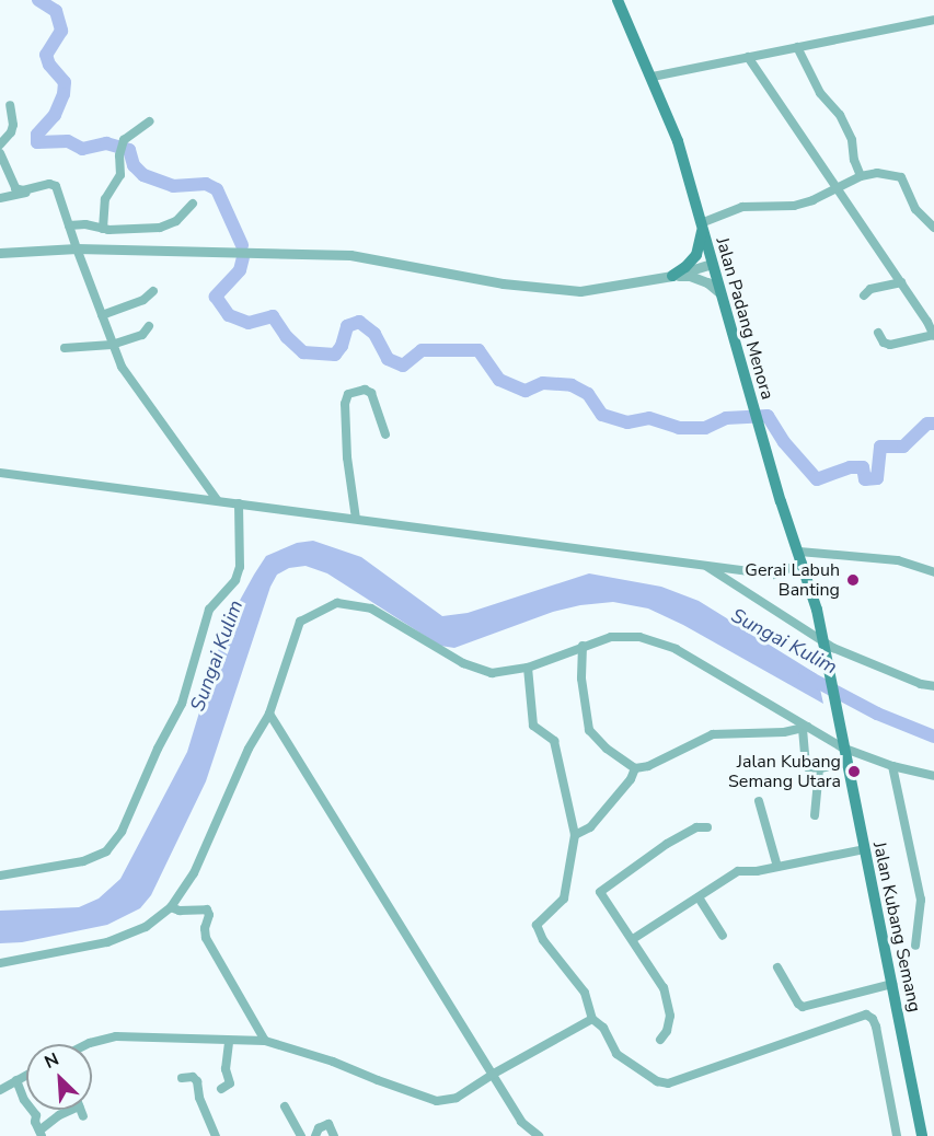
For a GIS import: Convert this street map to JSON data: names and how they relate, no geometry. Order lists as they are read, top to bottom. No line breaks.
{"streets":{"main road":["Jalan Padang Menora","Jalan Kubang Semang"]},"crossings":[["Jalan Padang Menora","Jalan Kubang Semang"]],"water":["Sungai Kulim"],"places":["Gerai Labuh Banting","Jalan Kubang Semang Utara"],"north":"top left"}
